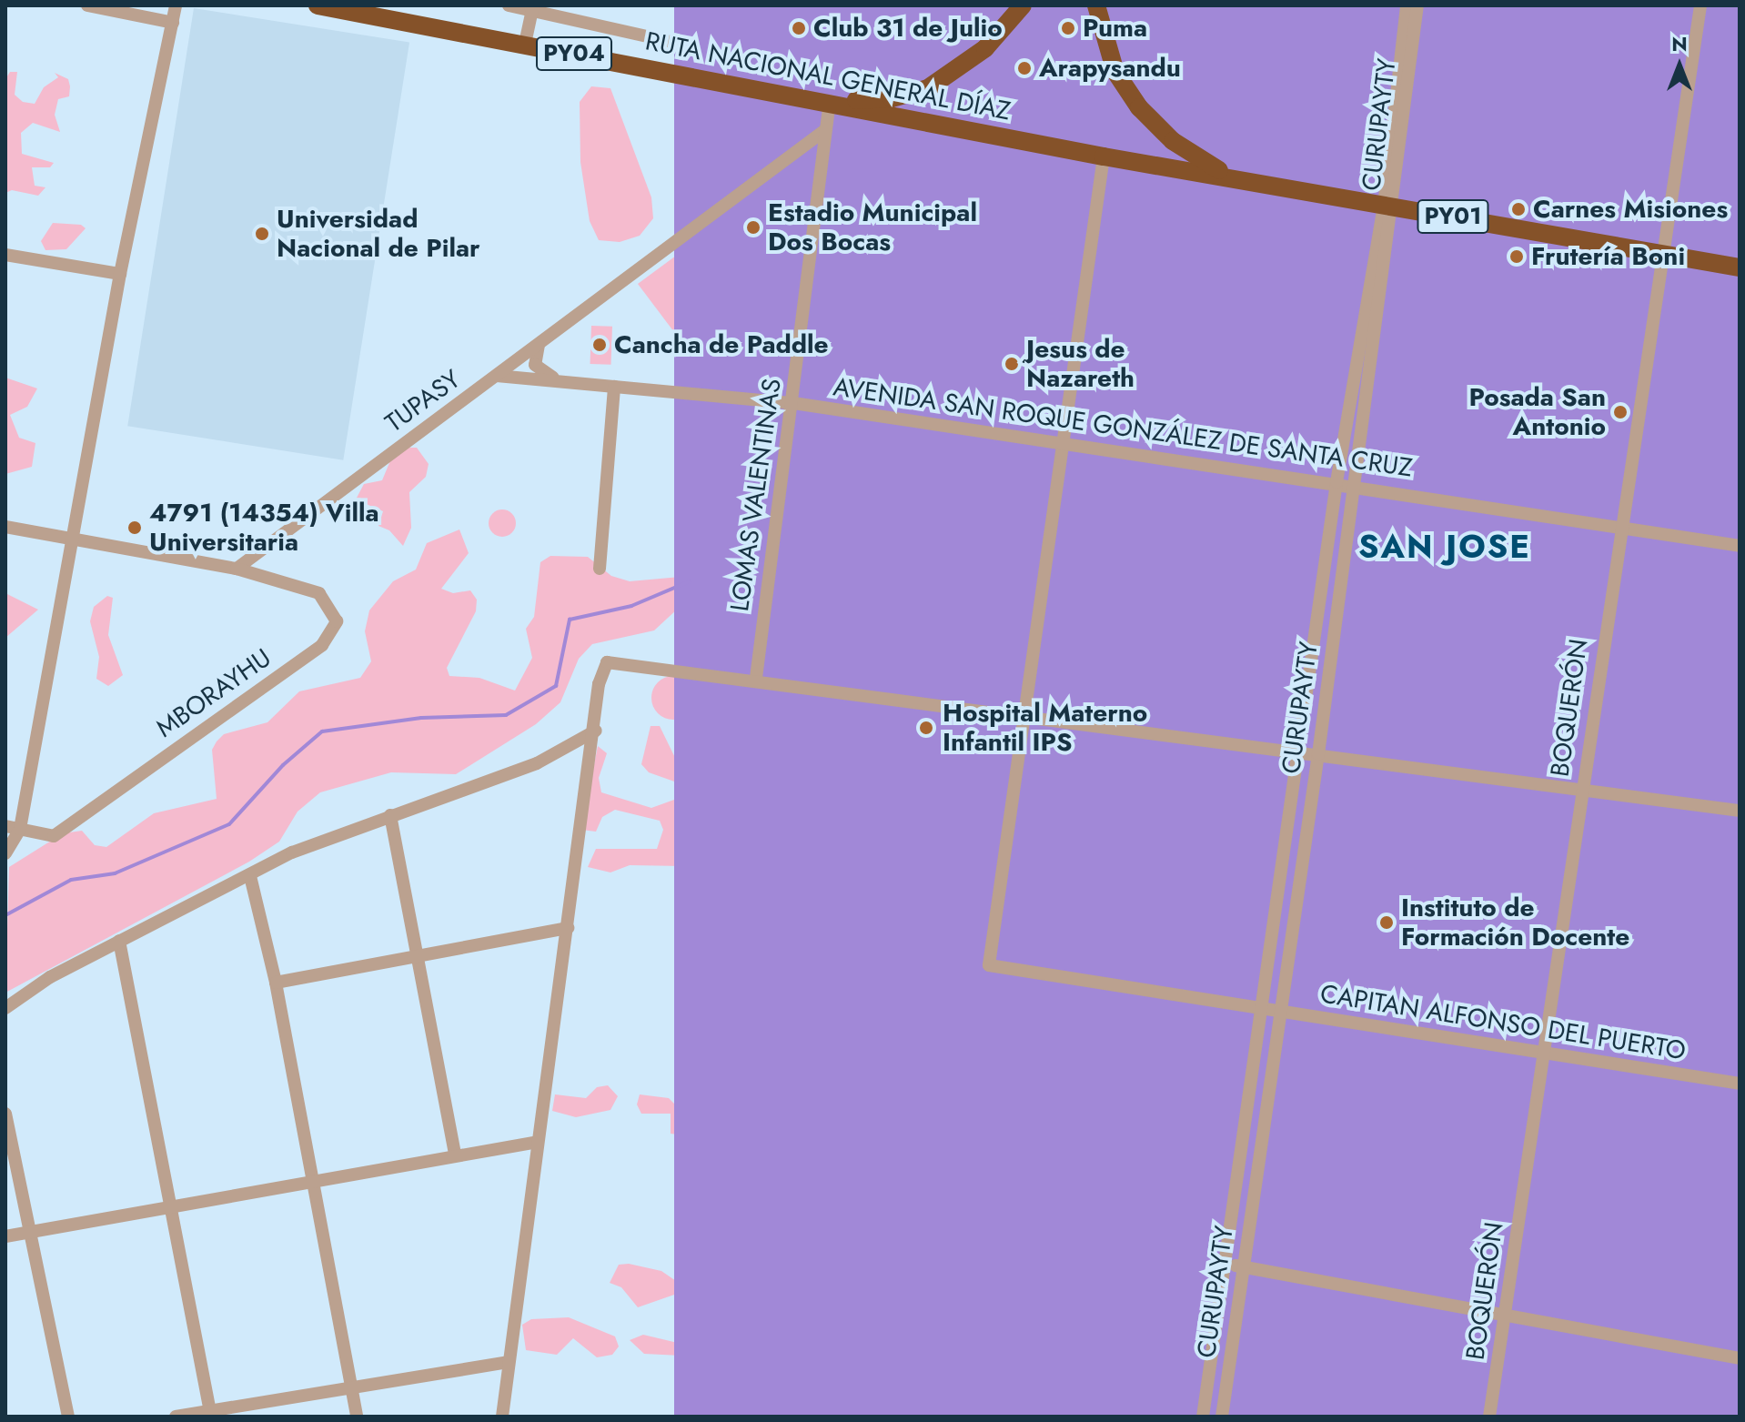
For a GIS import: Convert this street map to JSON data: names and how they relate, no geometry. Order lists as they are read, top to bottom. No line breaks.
{"streets":{"highway":["PY04","RUTA NACIONAL GENERAL DÍAZ","PY01"],"street":["CURUPAYTY","TUPASY","AVENIDA SAN ROQUE GONZÁLEZ DE SANTA CRUZ","LOMAS VALENTINAS","MBORAYHU","BOQUERÓN","CAPITAN ALFONSO DEL PUERTO"]},"crossings":[["RUTA NACIONAL GENERAL DÍAZ","PY01"],["RUTA NACIONAL GENERAL DÍAZ","LOMAS VALENTINAS"],["CURUPAYTY","PY01"],["CURUPAYTY","AVENIDA SAN ROQUE GONZÁLEZ DE SANTA CRUZ"],["CURUPAYTY","CAPITAN ALFONSO DEL PUERTO"],["PY01","BOQUERÓN"],["TUPASY","AVENIDA SAN ROQUE GONZÁLEZ DE SANTA CRUZ"],["TUPASY","LOMAS VALENTINAS"],["TUPASY","MBORAYHU"],["AVENIDA SAN ROQUE GONZÁLEZ DE SANTA CRUZ","LOMAS VALENTINAS"],["AVENIDA SAN ROQUE GONZÁLEZ DE SANTA CRUZ","BOQUERÓN"],["BOQUERÓN","CAPITAN ALFONSO DEL PUERTO"]],"districts":["SAN JOSE"],"places":["Club 31 de Julio","Puma","Arapysandu","Carnes Misiones","Estadio Municipal Dos Bocas","Universidad Nacional de Pilar","Frutería Boni","Cancha de Paddle","Jesus de Nazareth","Posada San Antonio","4791 (14354) Villa Universitaria","Hospital Materno Infantil IPS","Instituto de Formación Docente"],"north":"top"}
